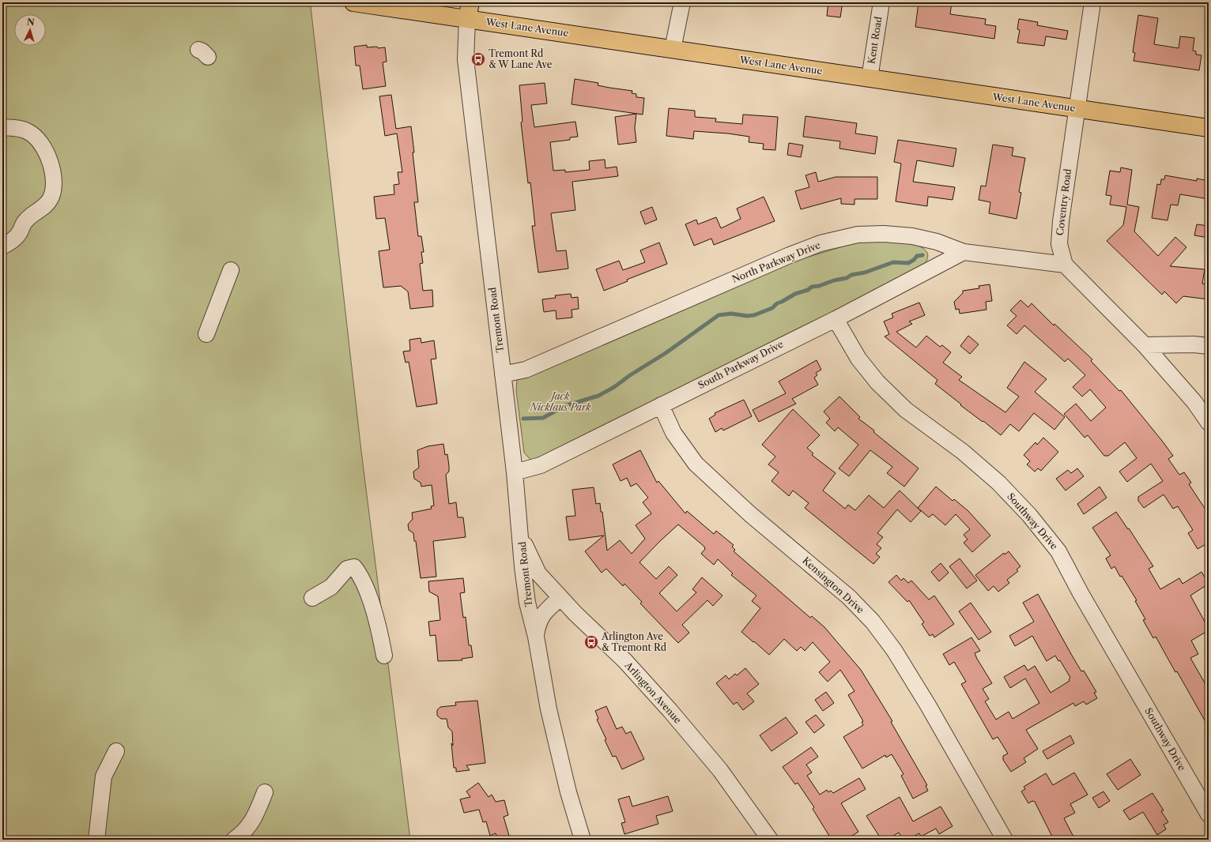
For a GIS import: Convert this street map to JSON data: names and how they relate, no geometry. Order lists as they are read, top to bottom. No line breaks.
{"streets":{"main road":["West Lane Avenue","Tremont Road"],"street":["Kent Road","Coventry Road","North Parkway Drive","South Parkway Drive","Southway Drive","Kensington Drive","Arlington Avenue"]},"crossings":[["West Lane Avenue","Kent Road"],["West Lane Avenue","Coventry Road"],["West Lane Avenue","Tremont Road"],["Coventry Road","North Parkway Drive"],["North Parkway Drive","Tremont Road"],["North Parkway Drive","South Parkway Drive"],["Tremont Road","South Parkway Drive"],["Tremont Road","Arlington Avenue"],["South Parkway Drive","Southway Drive"],["South Parkway Drive","Kensington Drive"]],"parks":["Jack Nicklaus Park"],"places":{"bus stop":["Tremont Rd & W Lane Ave","Arlington Ave & Tremont Rd"]},"north":"top"}
